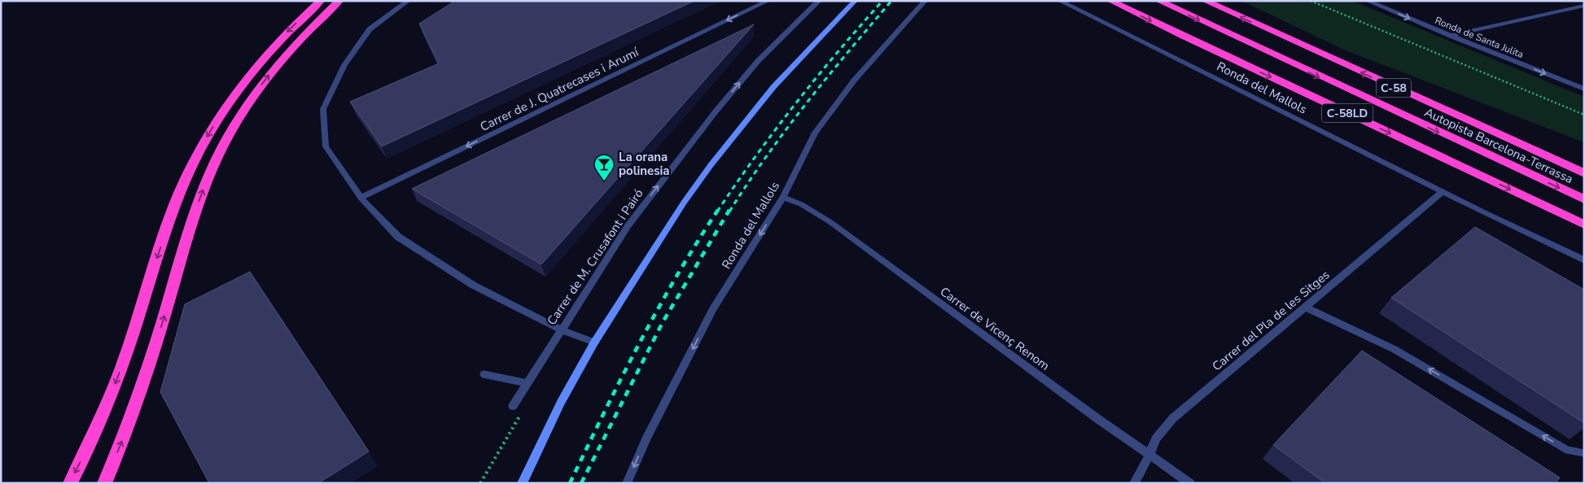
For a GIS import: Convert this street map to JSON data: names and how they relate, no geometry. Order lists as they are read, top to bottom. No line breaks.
{"streets":{"highway":["C-58","C-58LD","Autopista Barcelona-Terrassa"],"street":["Ronda de Santa Julita","Ronda del Mallols","Carrer de J. Quatrecases i Arumí","Carrer de M. Crusafont i Pairó","Carrer del Pla de les Sitges","Carrer de Vicenç Renom"]},"crossings":[["Ronda del Mallols","Carrer del Pla de les Sitges"],["Ronda del Mallols","Carrer de Vicenç Renom"],["Carrer del Pla de les Sitges","Carrer de Vicenç Renom"]],"one_way":["Ronda de Santa Julita","Carrer de J. Quatrecases i Arumí","Carrer de M. Crusafont i Pairó"],"places":{"bar":["La orana polinesia"]}}
